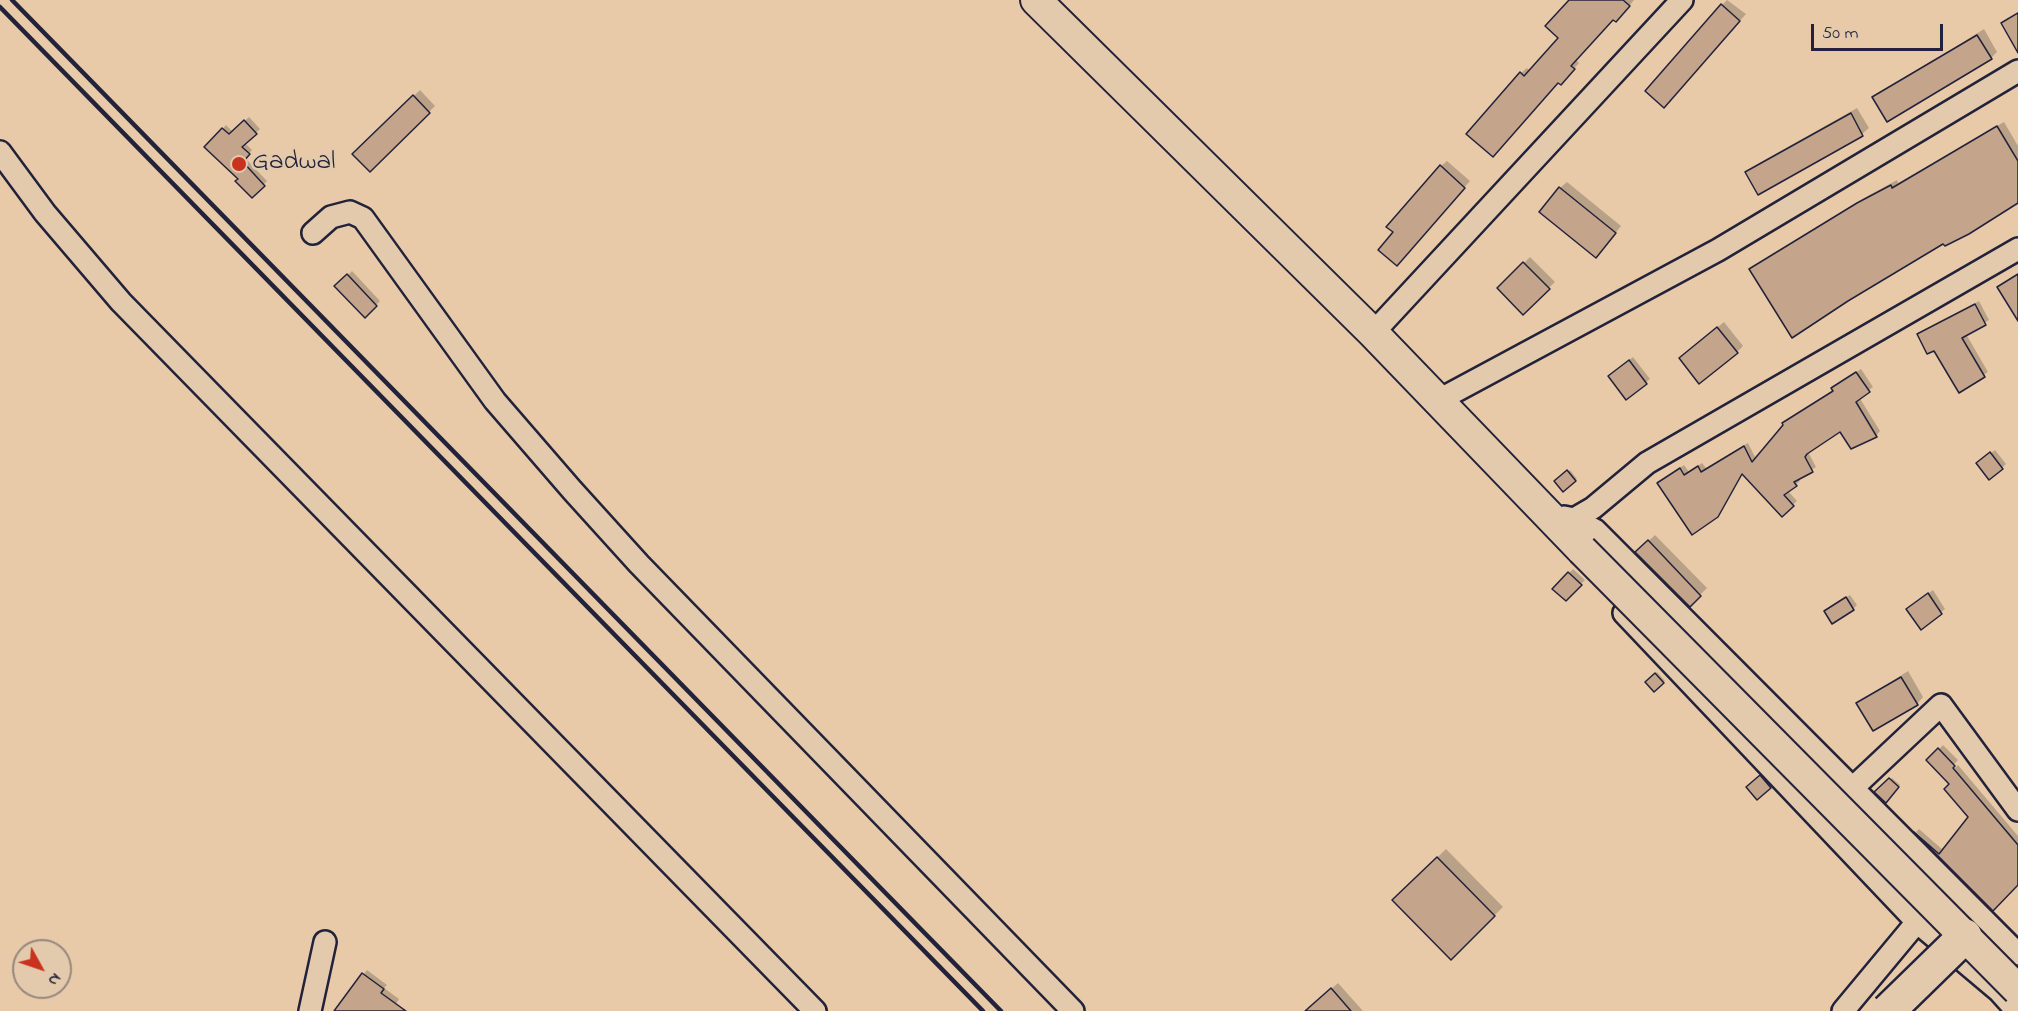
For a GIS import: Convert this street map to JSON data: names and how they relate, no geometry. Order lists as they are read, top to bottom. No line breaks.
{"places":["Gadwal"],"scale_bar":"50 m","north":"bottom right"}
